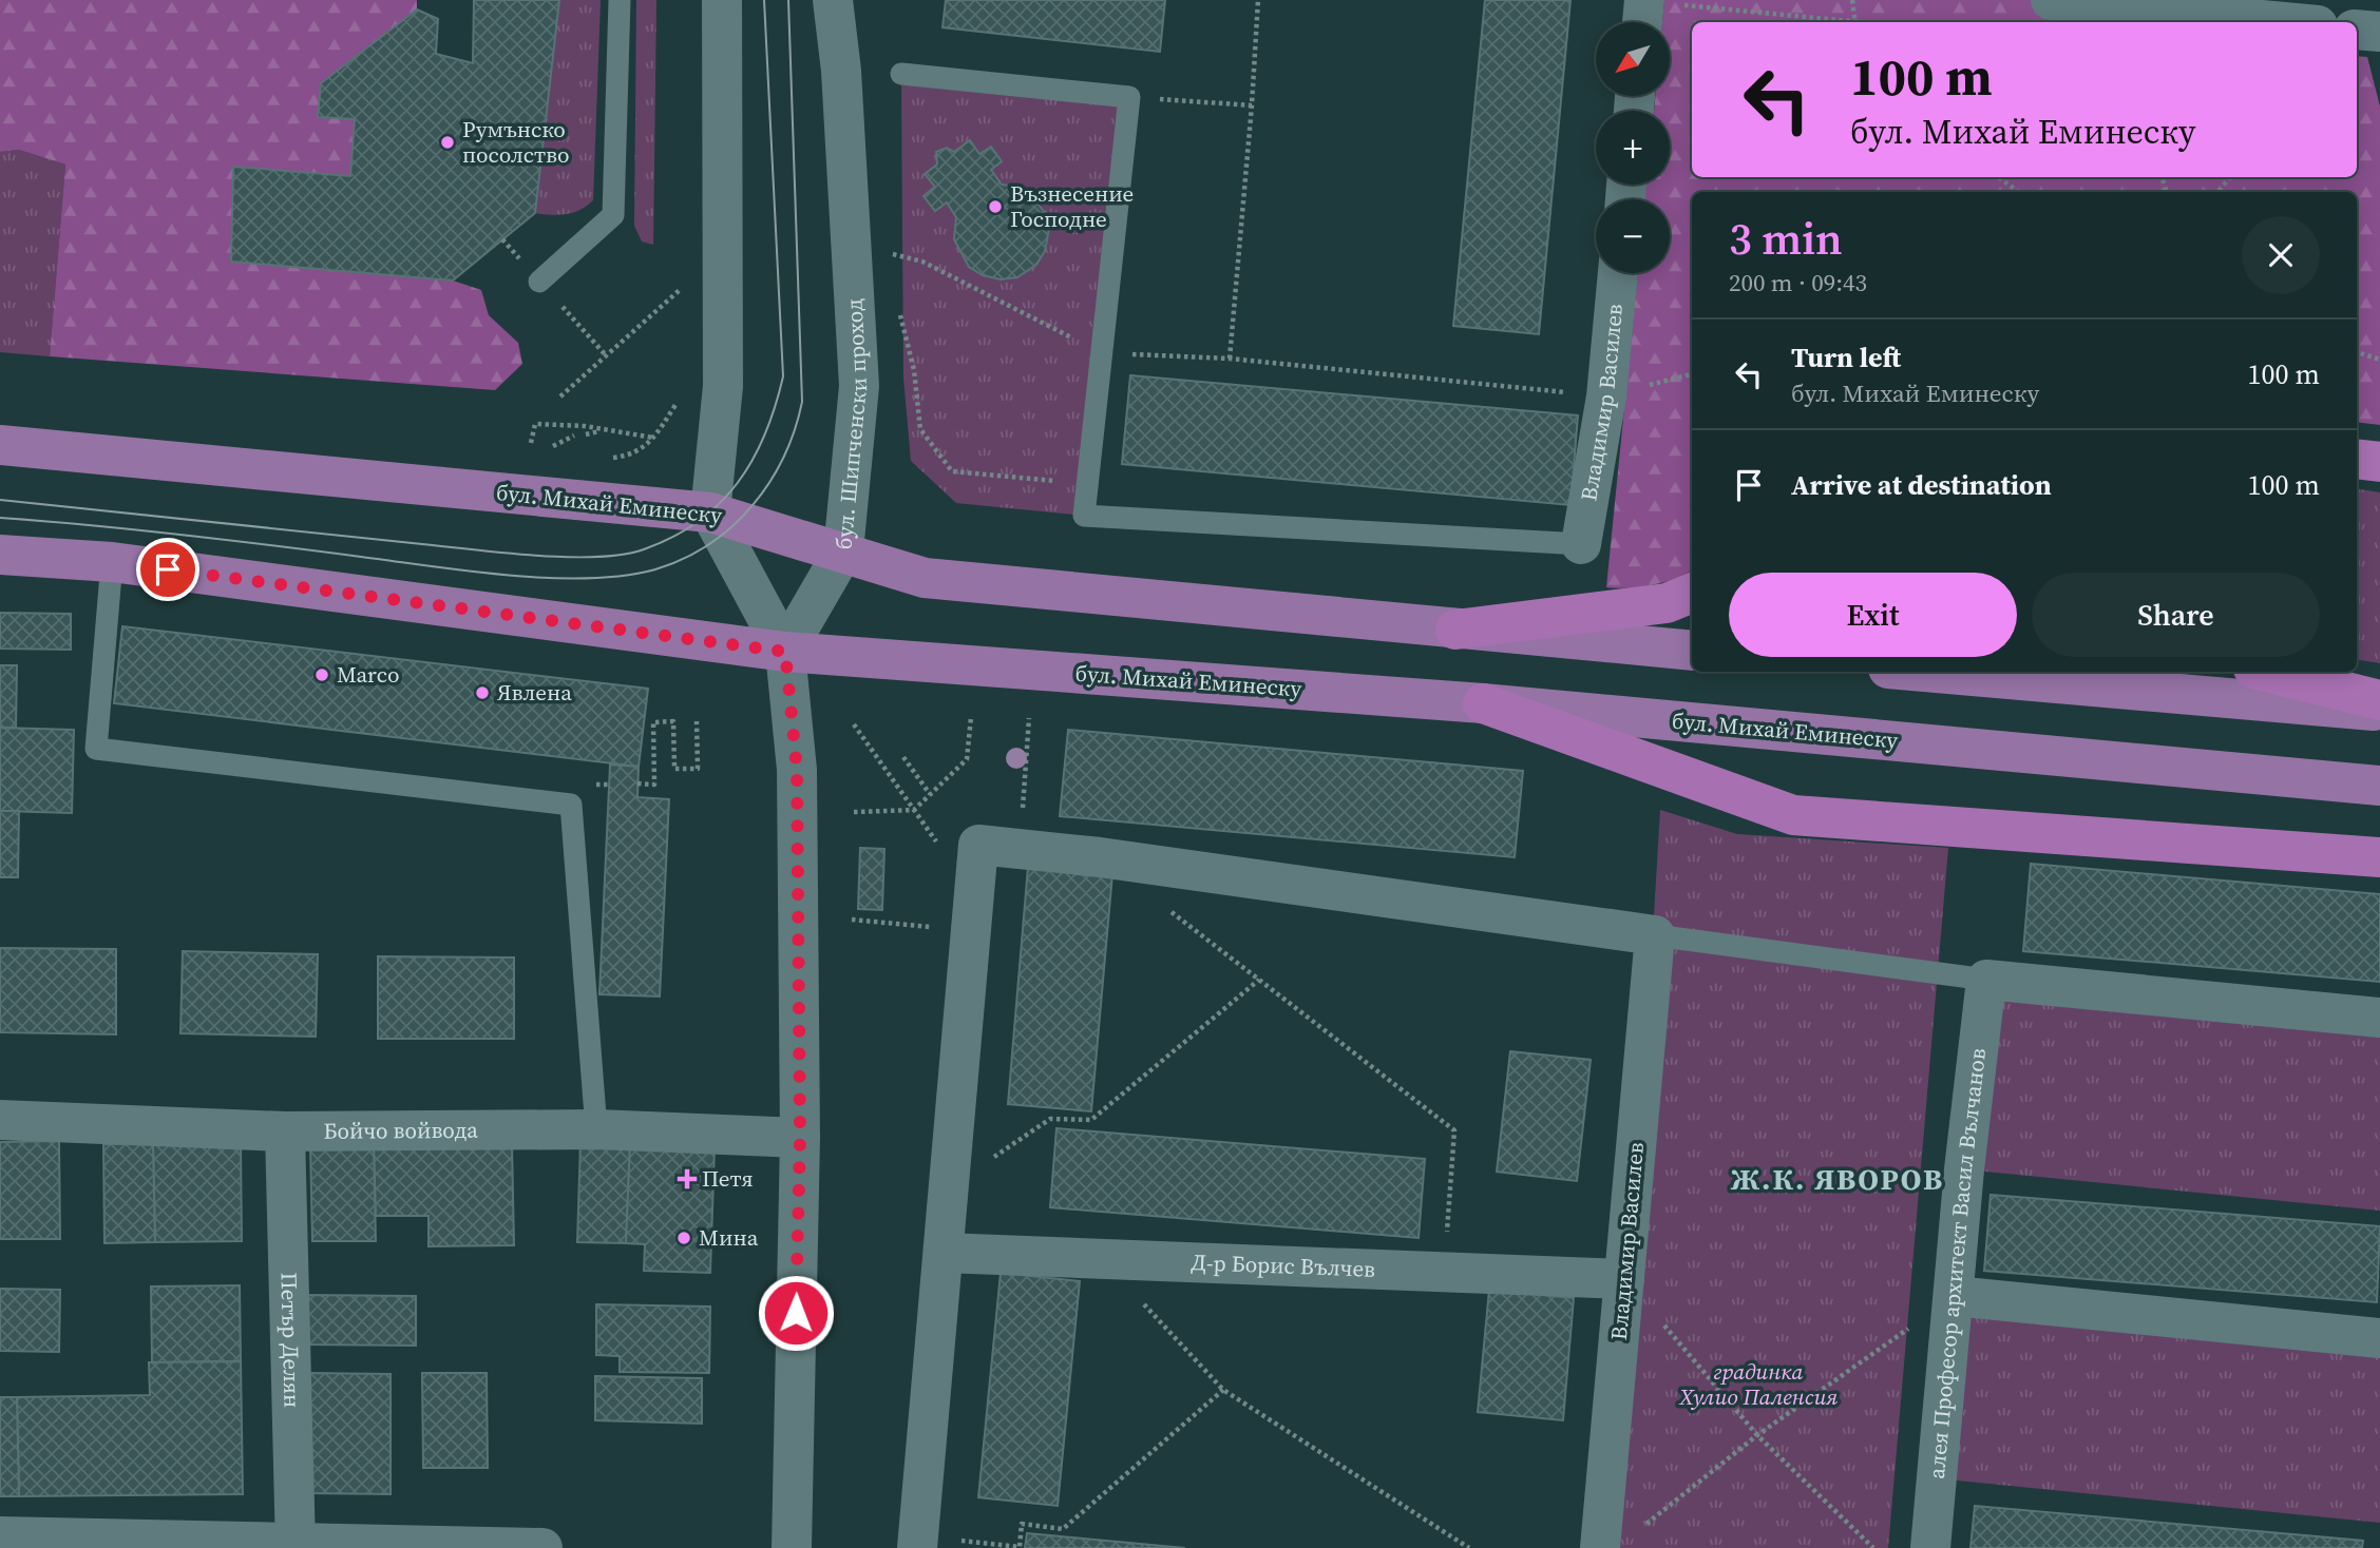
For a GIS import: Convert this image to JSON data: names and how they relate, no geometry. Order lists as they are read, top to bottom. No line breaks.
{"streets":{"main road":["бул. Михай Еминеску"],"street":["Владимир Василев","бул. Шипченски проход","Бойчо войвода","алея Професор архитект Васил Вълчанов","Д-р Борис Вълчев","Петър Делян"]},"crossings":[["Владимир Василев","Д-р Борис Вълчев"],["бул. Шипченски проход","бул. Михай Еминеску"],["Бойчо войвода","Петър Делян"]],"districts":["Ж.К. ЯВОРОВ"],"parks":["градинка Хулио Паленсия"],"places":{"other":["Румънско посолство","Възнесение Господне","Marco","Явлена","Мина"],"health":["Петя"]},"north":"bottom left","page":{"map_buttons":["+","−"],"turn":["100 m","бул. Михай Еминеску"],"heading":["3 min","200 m · 09:43"],"list":[{"name":"Turn left","note":"бул. Михай Еминеску","value":"100 m"},{"name":"Arrive at destination","value":"100 m"}],"buttons":["Exit","Share"]}}
